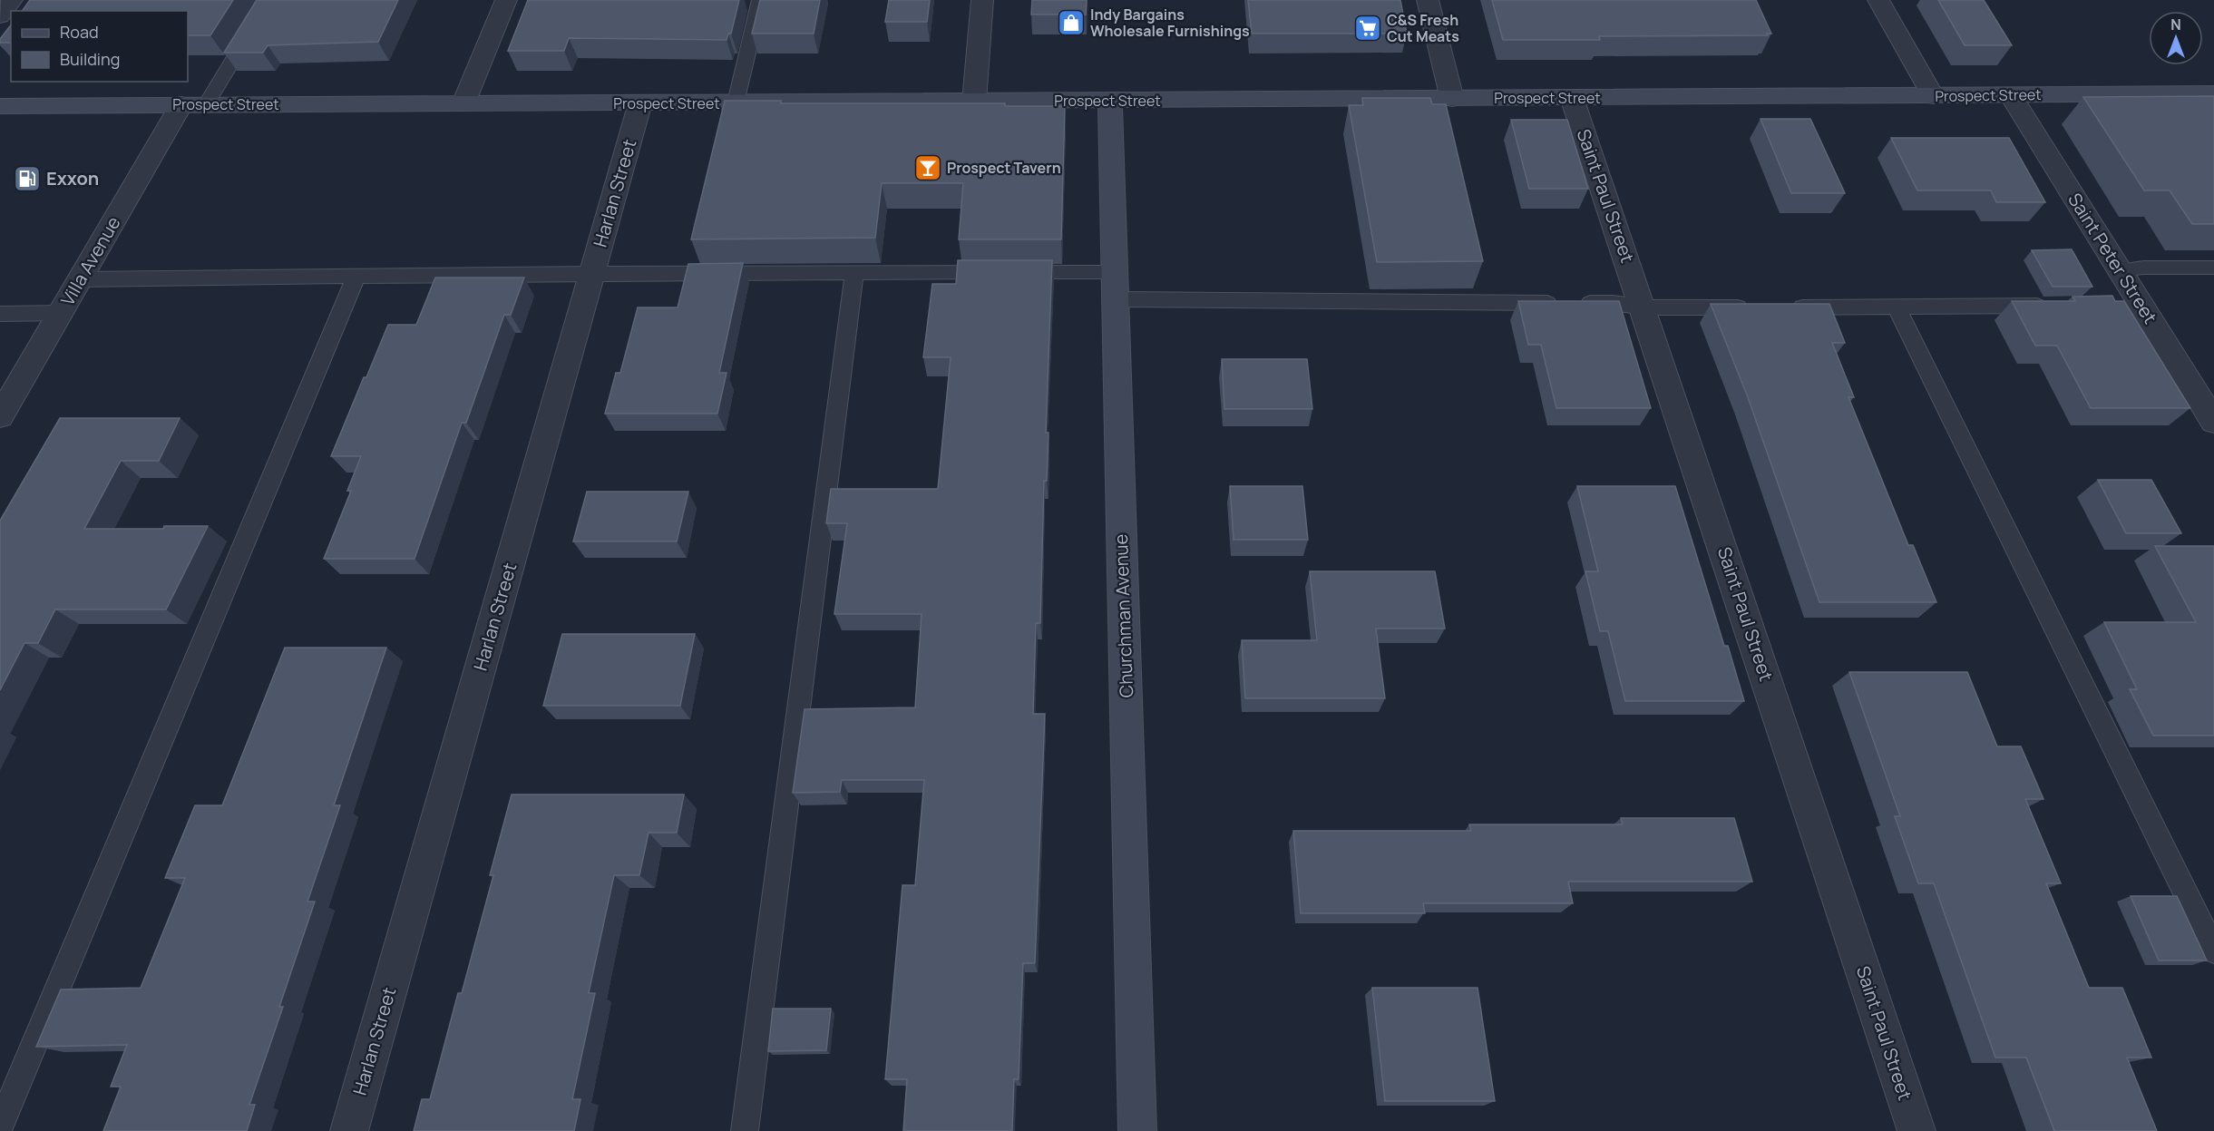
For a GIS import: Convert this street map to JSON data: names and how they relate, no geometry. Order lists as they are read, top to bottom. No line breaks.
{"streets":{"main road":["Prospect Street","Churchman Avenue"],"street":["Harlan Street","Saint Paul Street","Saint Peter Street","Villa Avenue"]},"crossings":[["Prospect Street","Harlan Street"],["Prospect Street","Saint Paul Street"],["Prospect Street","Saint Peter Street"],["Prospect Street","Villa Avenue"],["Prospect Street","Churchman Avenue"]],"places":{"shop":["Indy Bargains Wholesale Furnishings"],"supermarket":["C&S Fresh Cut Meats"],"bar":["Prospect Tavern"],"fuel station":["Exxon"]},"legend":["Road","Building"],"north":"top"}
